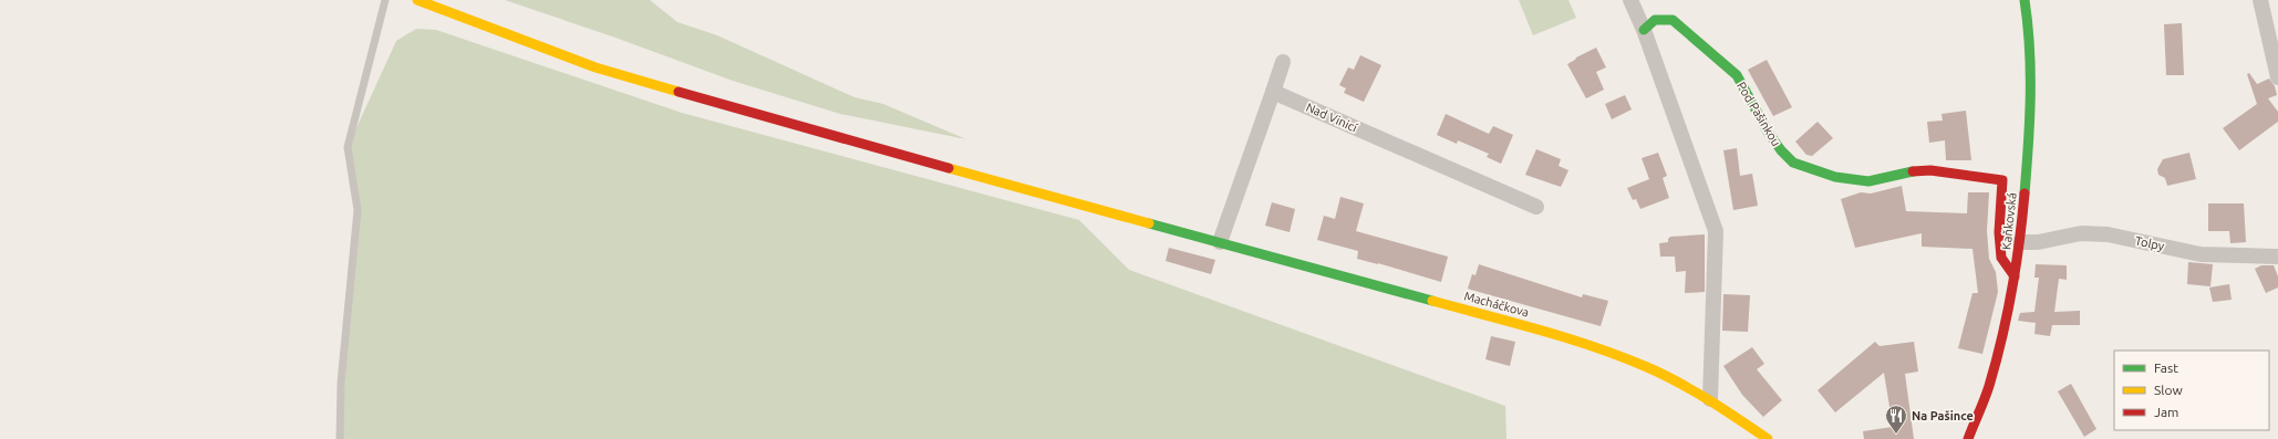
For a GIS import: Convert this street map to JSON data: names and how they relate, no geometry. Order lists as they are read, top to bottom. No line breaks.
{"streets":{"street":["Pod Pašinkou","Nad Vinicí","Kaňkovská","Tolpy","Macháčkova"]},"crossings":[["Pod Pašinkou","Kaňkovská"],["Kaňkovská","Tolpy"]],"places":{"restaurant":["Na Pašince"]},"legend":["Fast","Slow","Jam"]}
